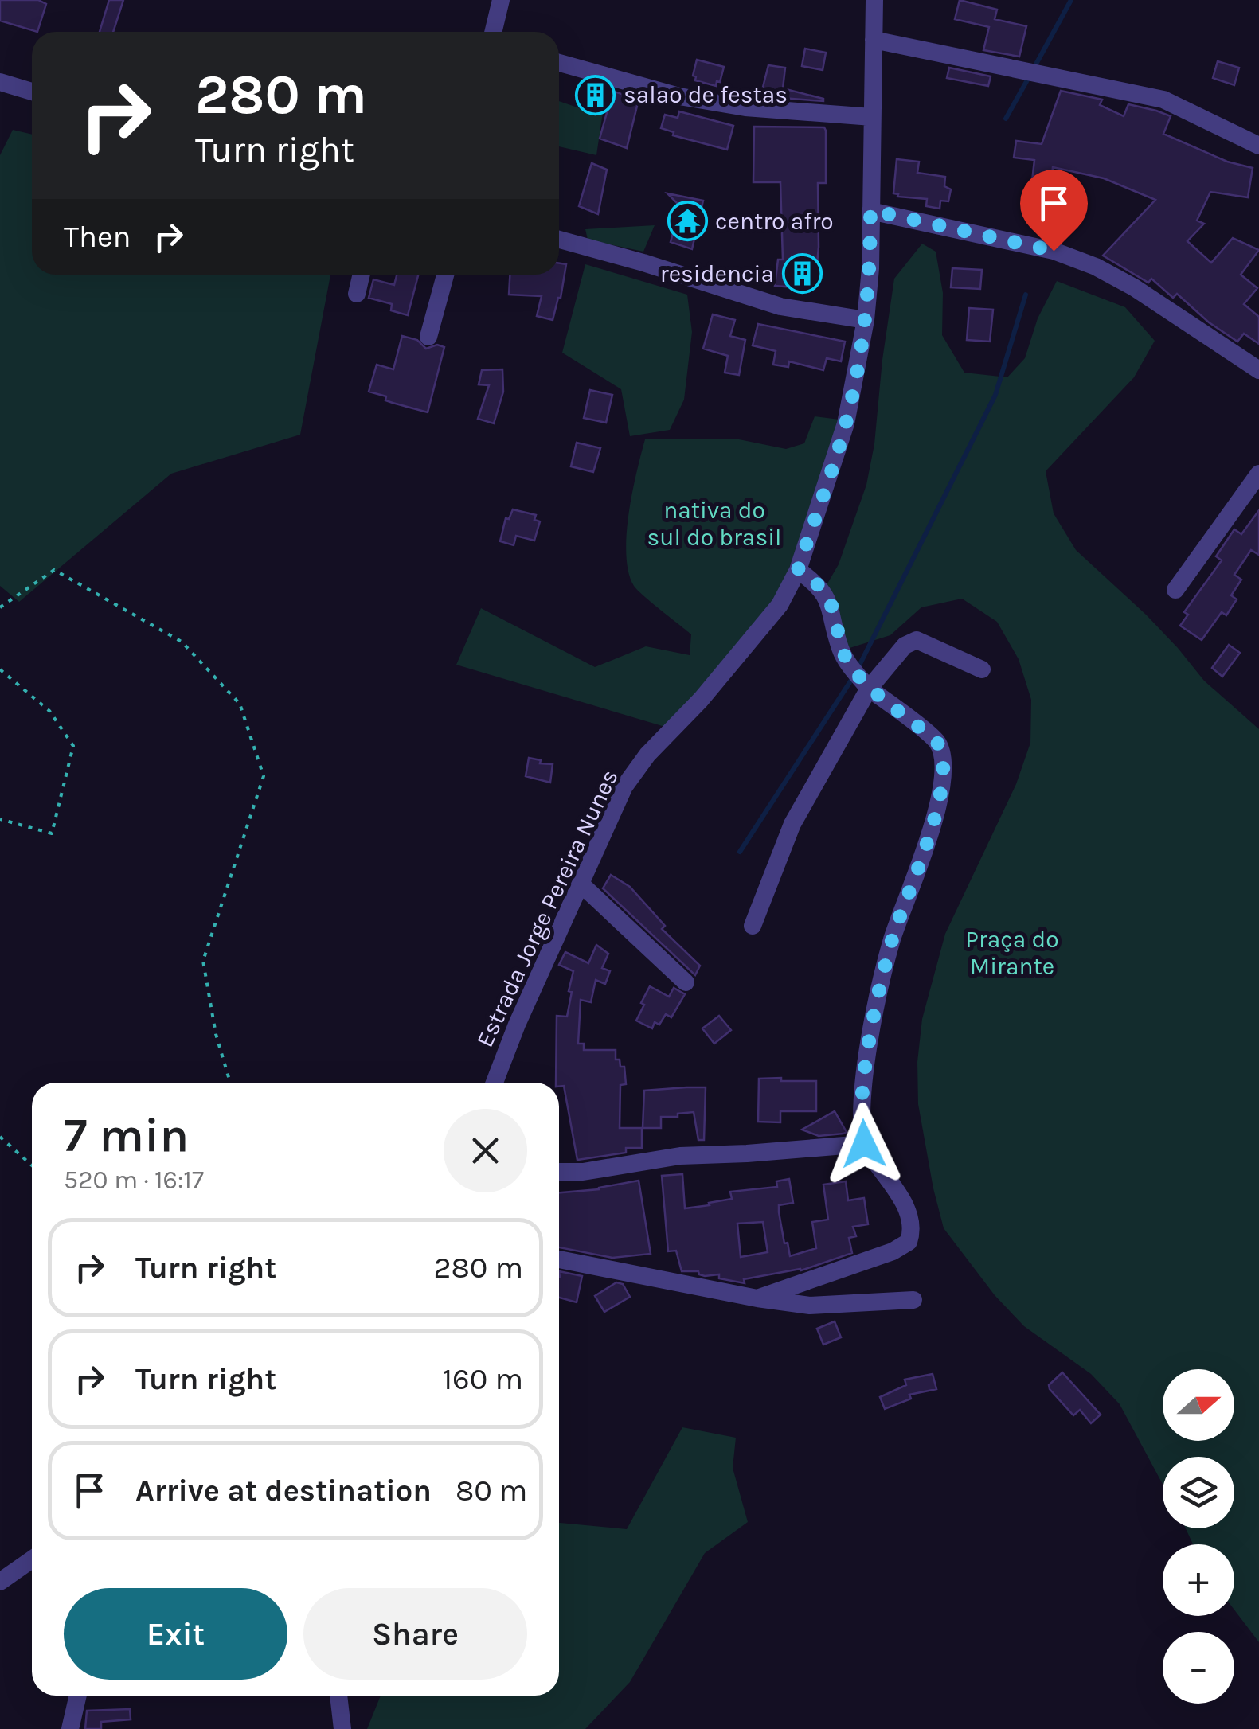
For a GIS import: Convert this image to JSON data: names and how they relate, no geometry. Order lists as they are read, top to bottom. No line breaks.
{"streets":{"street":["Estrada Jorge Pereira Nunes"]},"parks":["nativa do sul do brasil","Praça do Mirante"],"places":{"building":["salao de festas","residencia"],"temple":["centro afro"]},"north":"right","page":{"turn":["280 m","Turn right"],"then":"Then","heading":["7 min","520 m · 16:17"],"list":[{"name":"Turn right","value":"280 m"},{"name":"Turn right","value":"160 m"},{"name":"Arrive at destination","value":"80 m"}],"map_buttons":["+","−"],"buttons":["Exit","Share"]}}
